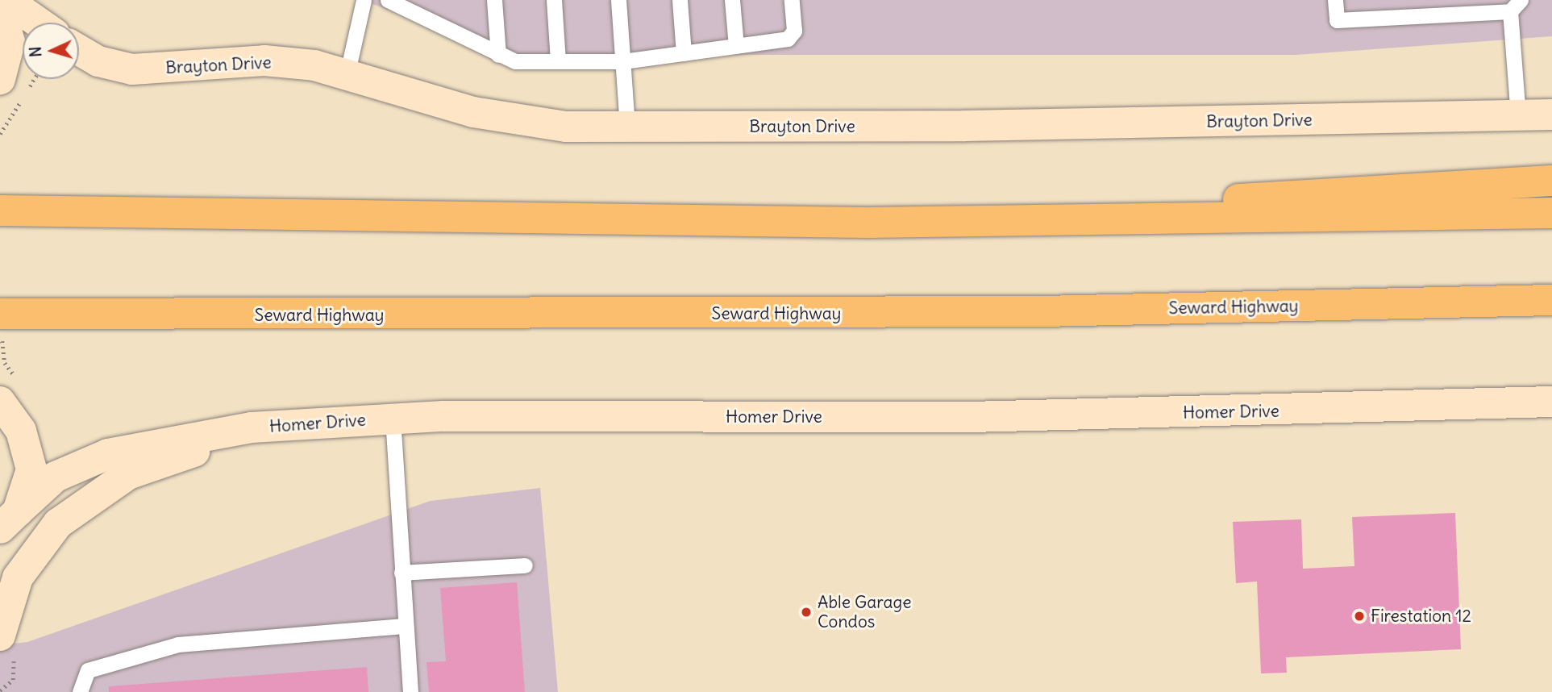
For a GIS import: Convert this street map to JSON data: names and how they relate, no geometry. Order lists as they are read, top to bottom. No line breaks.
{"streets":{"highway":["Seward Highway"],"street":["Brayton Drive","Homer Drive"]},"places":["Able Garage Condos","Firestation 12"],"north":"left"}
